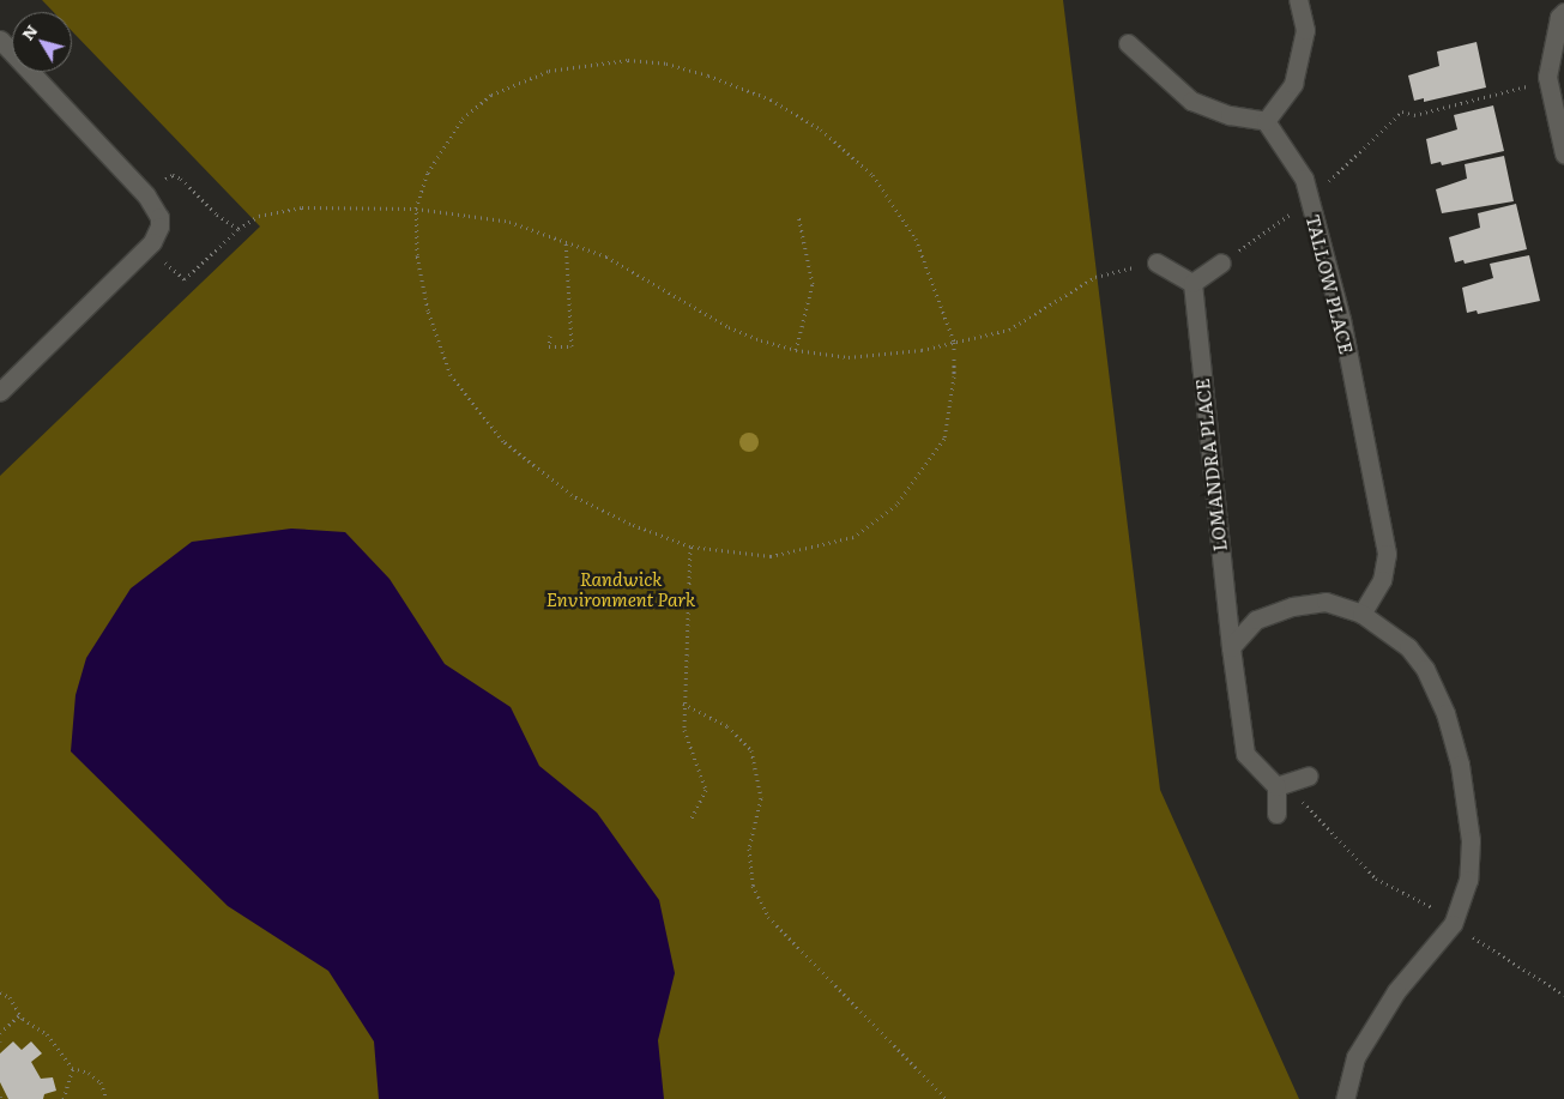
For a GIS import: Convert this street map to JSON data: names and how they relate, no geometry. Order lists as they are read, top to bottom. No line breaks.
{"streets":{"street":["TALLOW PLACE","LOMANDRA PLACE"]},"parks":["Randwick Environment Park"],"north":"top left"}
